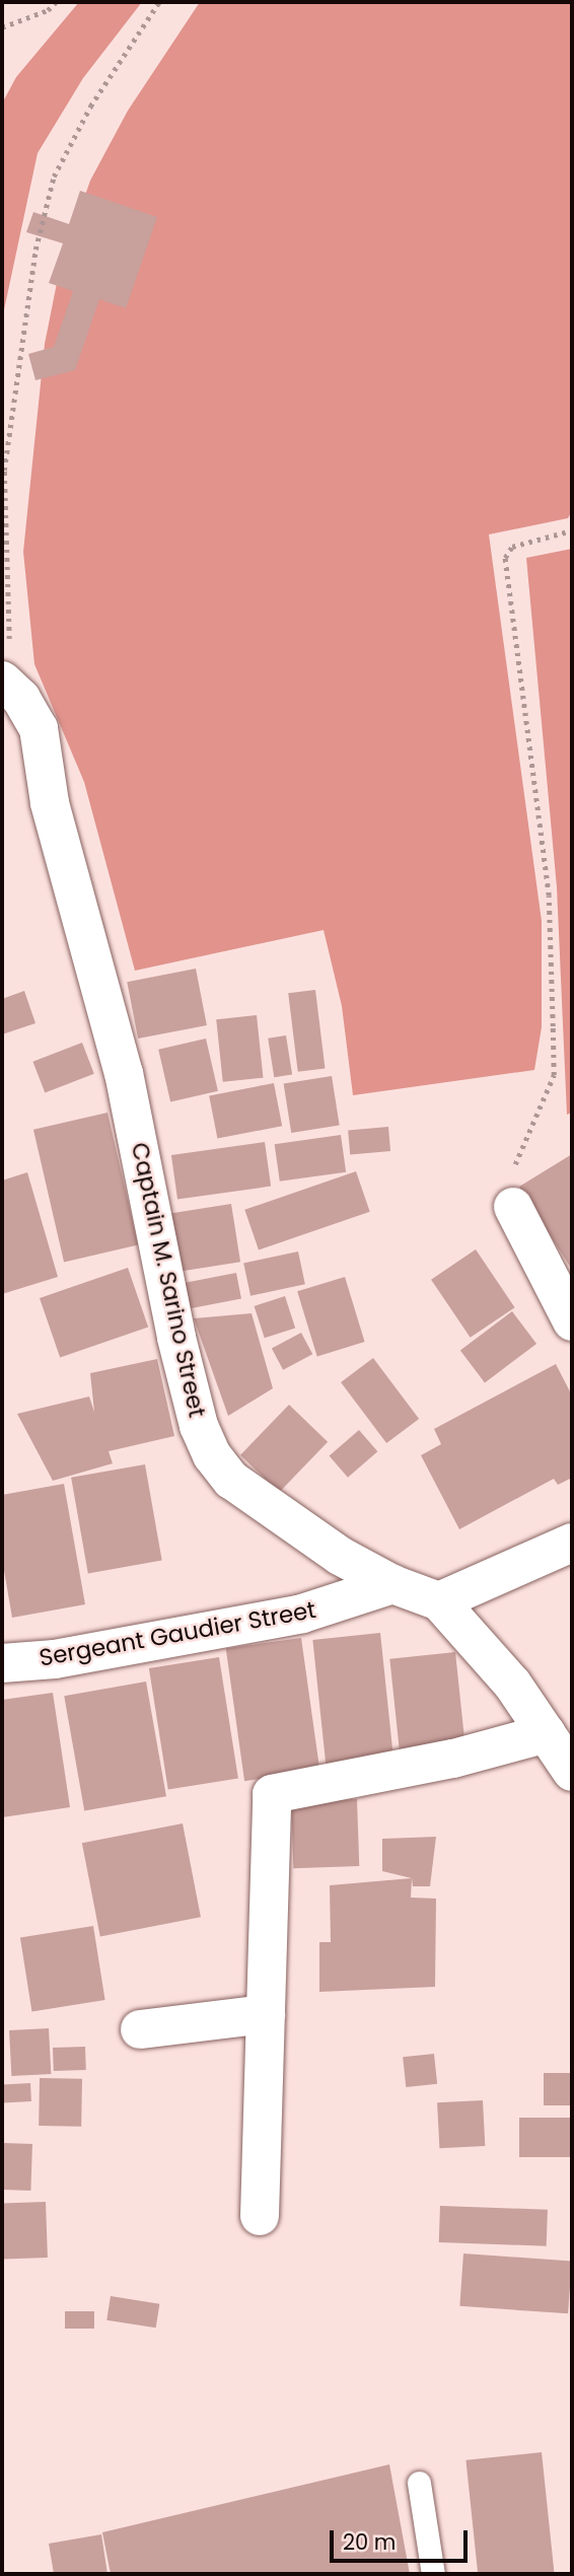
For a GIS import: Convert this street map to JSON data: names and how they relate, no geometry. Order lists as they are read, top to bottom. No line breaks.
{"streets":{"street":["Captain M. Sarino Street","Sergeant Gaudier Street"]},"crossings":[["Captain M. Sarino Street","Sergeant Gaudier Street"]],"scale_bar":"20 m"}
